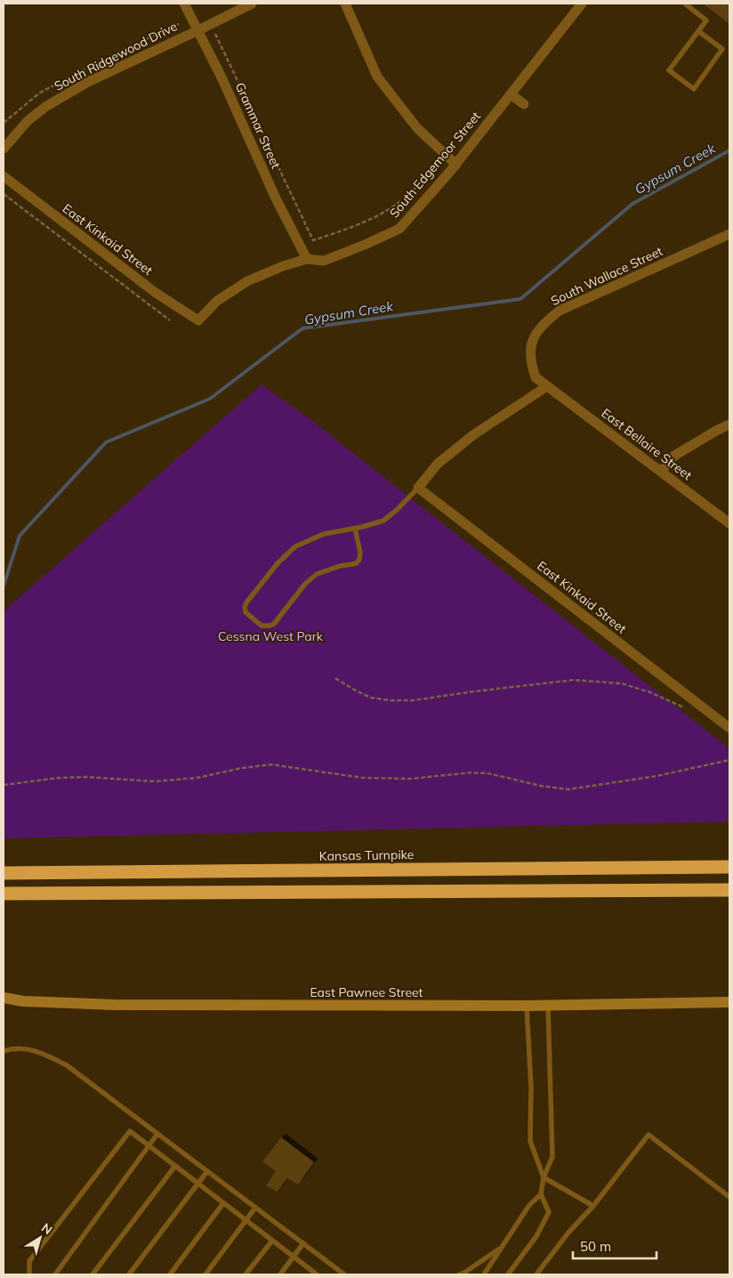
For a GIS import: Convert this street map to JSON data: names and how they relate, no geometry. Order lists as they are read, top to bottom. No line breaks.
{"streets":{"highway":["Kansas Turnpike"],"main road":["East Pawnee Street"],"street":["South Ridgewood Drive","Grammar Street","South Edgemoor Street","East Kinkaid Street","South Wallace Street","East Bellaire Street"]},"crossings":[["South Ridgewood Drive","Grammar Street"],["Grammar Street","South Edgemoor Street"],["South Edgemoor Street","East Kinkaid Street"],["South Wallace Street","East Bellaire Street"]],"water":["Gypsum Creek"],"parks":["Cessna West Park"],"scale_bar":"50 m","north":"top right"}
